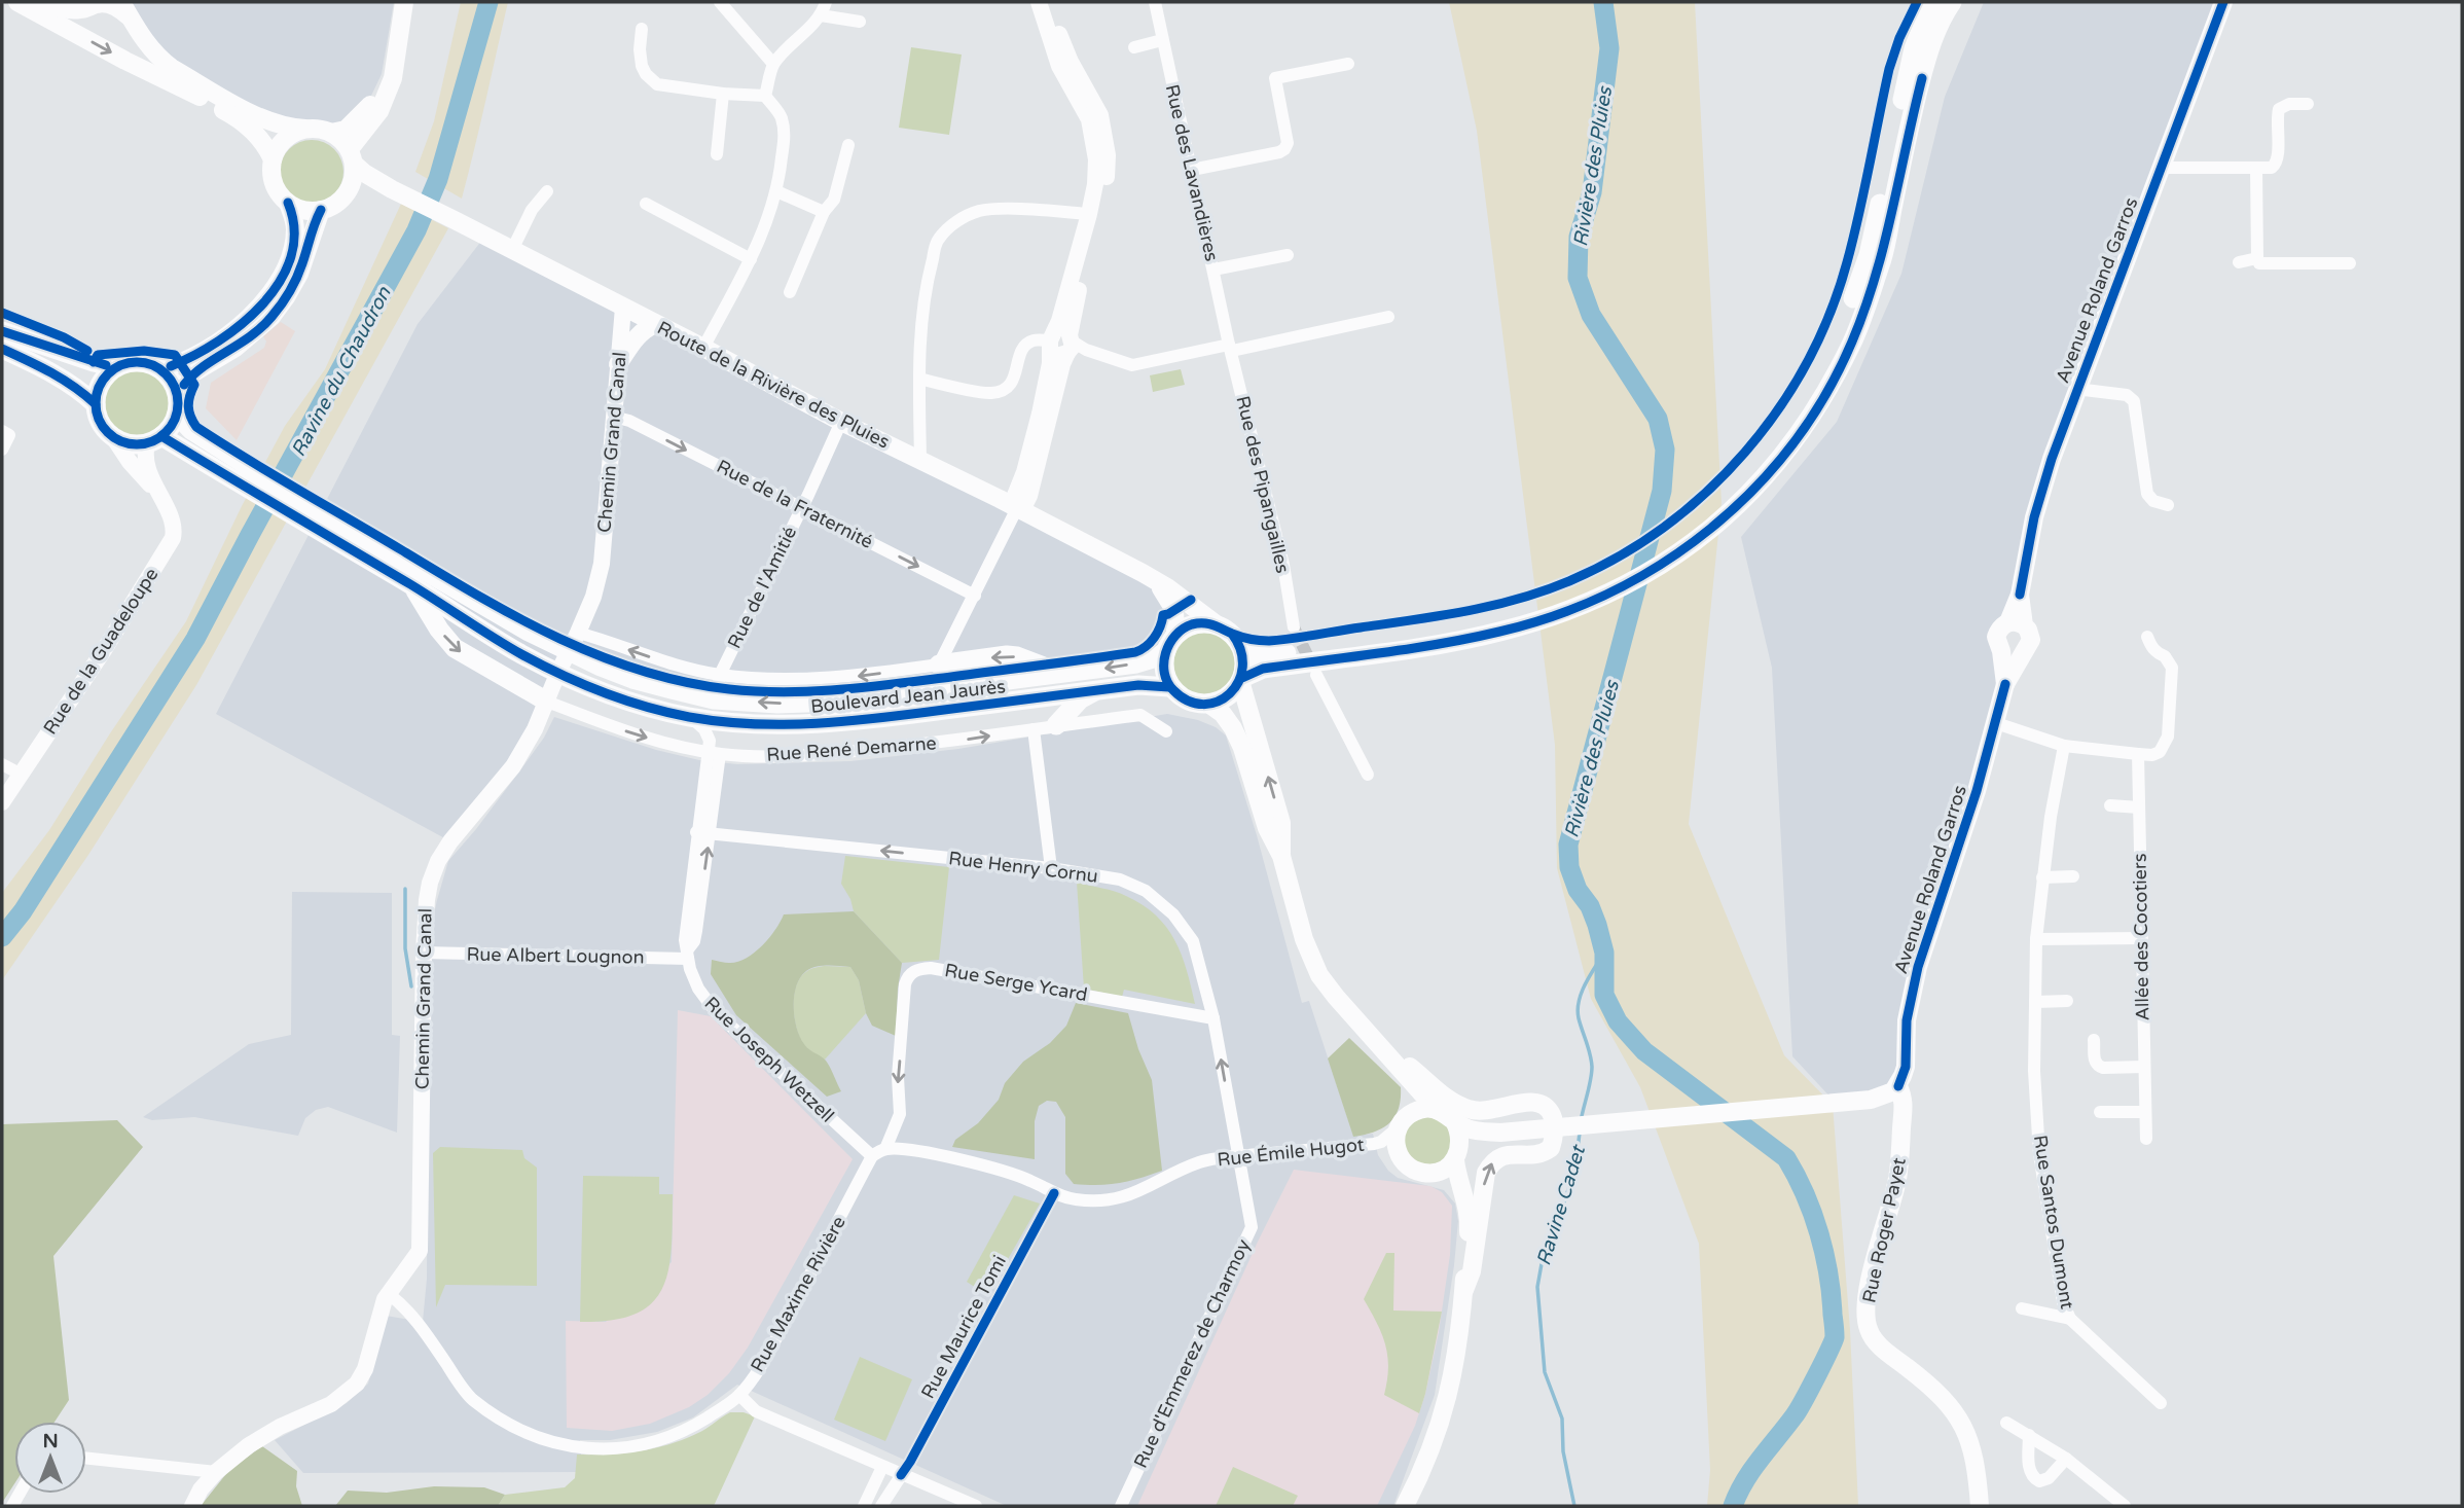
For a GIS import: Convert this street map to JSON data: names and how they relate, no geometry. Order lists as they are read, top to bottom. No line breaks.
{"streets":{"main road":["Avenue Roland Garros","Route de la Rivière des Pluies","Boulevard Jean Jaurès","Rue Roger Payet"],"street":["Rue des Lavandières","Chemin Grand Canal","Rue des Pipangailles","Rue de la Fraternité","Rue de l'Amitié","Rue de la Guadeloupe","Rue René Demarne","Rue Henry Cornu","Allée des Cocotiers","Rue Albert Lougnon","Rue Serge Ycard","Rue Joseph Wetzell","Rue Émile Hugot","Rue Santos Dumont","Rue Maxime Rivière","Rue Maurice Tomi","Rue d'Emmerez de Charmoy"]},"crossings":[["Rue des Lavandières","Rue des Pipangailles"],["Avenue Roland Garros","Rue Roger Payet"],["Route de la Rivière des Pluies","Chemin Grand Canal"],["Route de la Rivière des Pluies","Rue de l'Amitié"],["Chemin Grand Canal","Rue de la Fraternité"],["Chemin Grand Canal","Rue de l'Amitié"],["Chemin Grand Canal","Rue René Demarne"],["Chemin Grand Canal","Rue Albert Lougnon"],["Chemin Grand Canal","Rue Maxime Rivière"],["Rue de la Fraternité","Rue de l'Amitié"],["Rue de l'Amitié","Boulevard Jean Jaurès"],["Rue de la Guadeloupe","Boulevard Jean Jaurès"],["Rue Henry Cornu","Rue Serge Ycard"],["Rue Henry Cornu","Rue Émile Hugot"],["Rue Henry Cornu","Rue d'Emmerez de Charmoy"],["Rue Albert Lougnon","Rue Joseph Wetzell"],["Rue Serge Ycard","Rue Émile Hugot"],["Rue Joseph Wetzell","Rue Maxime Rivière"],["Rue Émile Hugot","Rue Maurice Tomi"],["Rue Émile Hugot","Rue d'Emmerez de Charmoy"]],"one_way":["Rue de la Fraternité","Rue de l'Amitié","Rue René Demarne","Rue Henry Cornu"],"water":["Rivière des Pluies","Ravine du Chaudron","Ravine Cadet"],"north":"top"}
